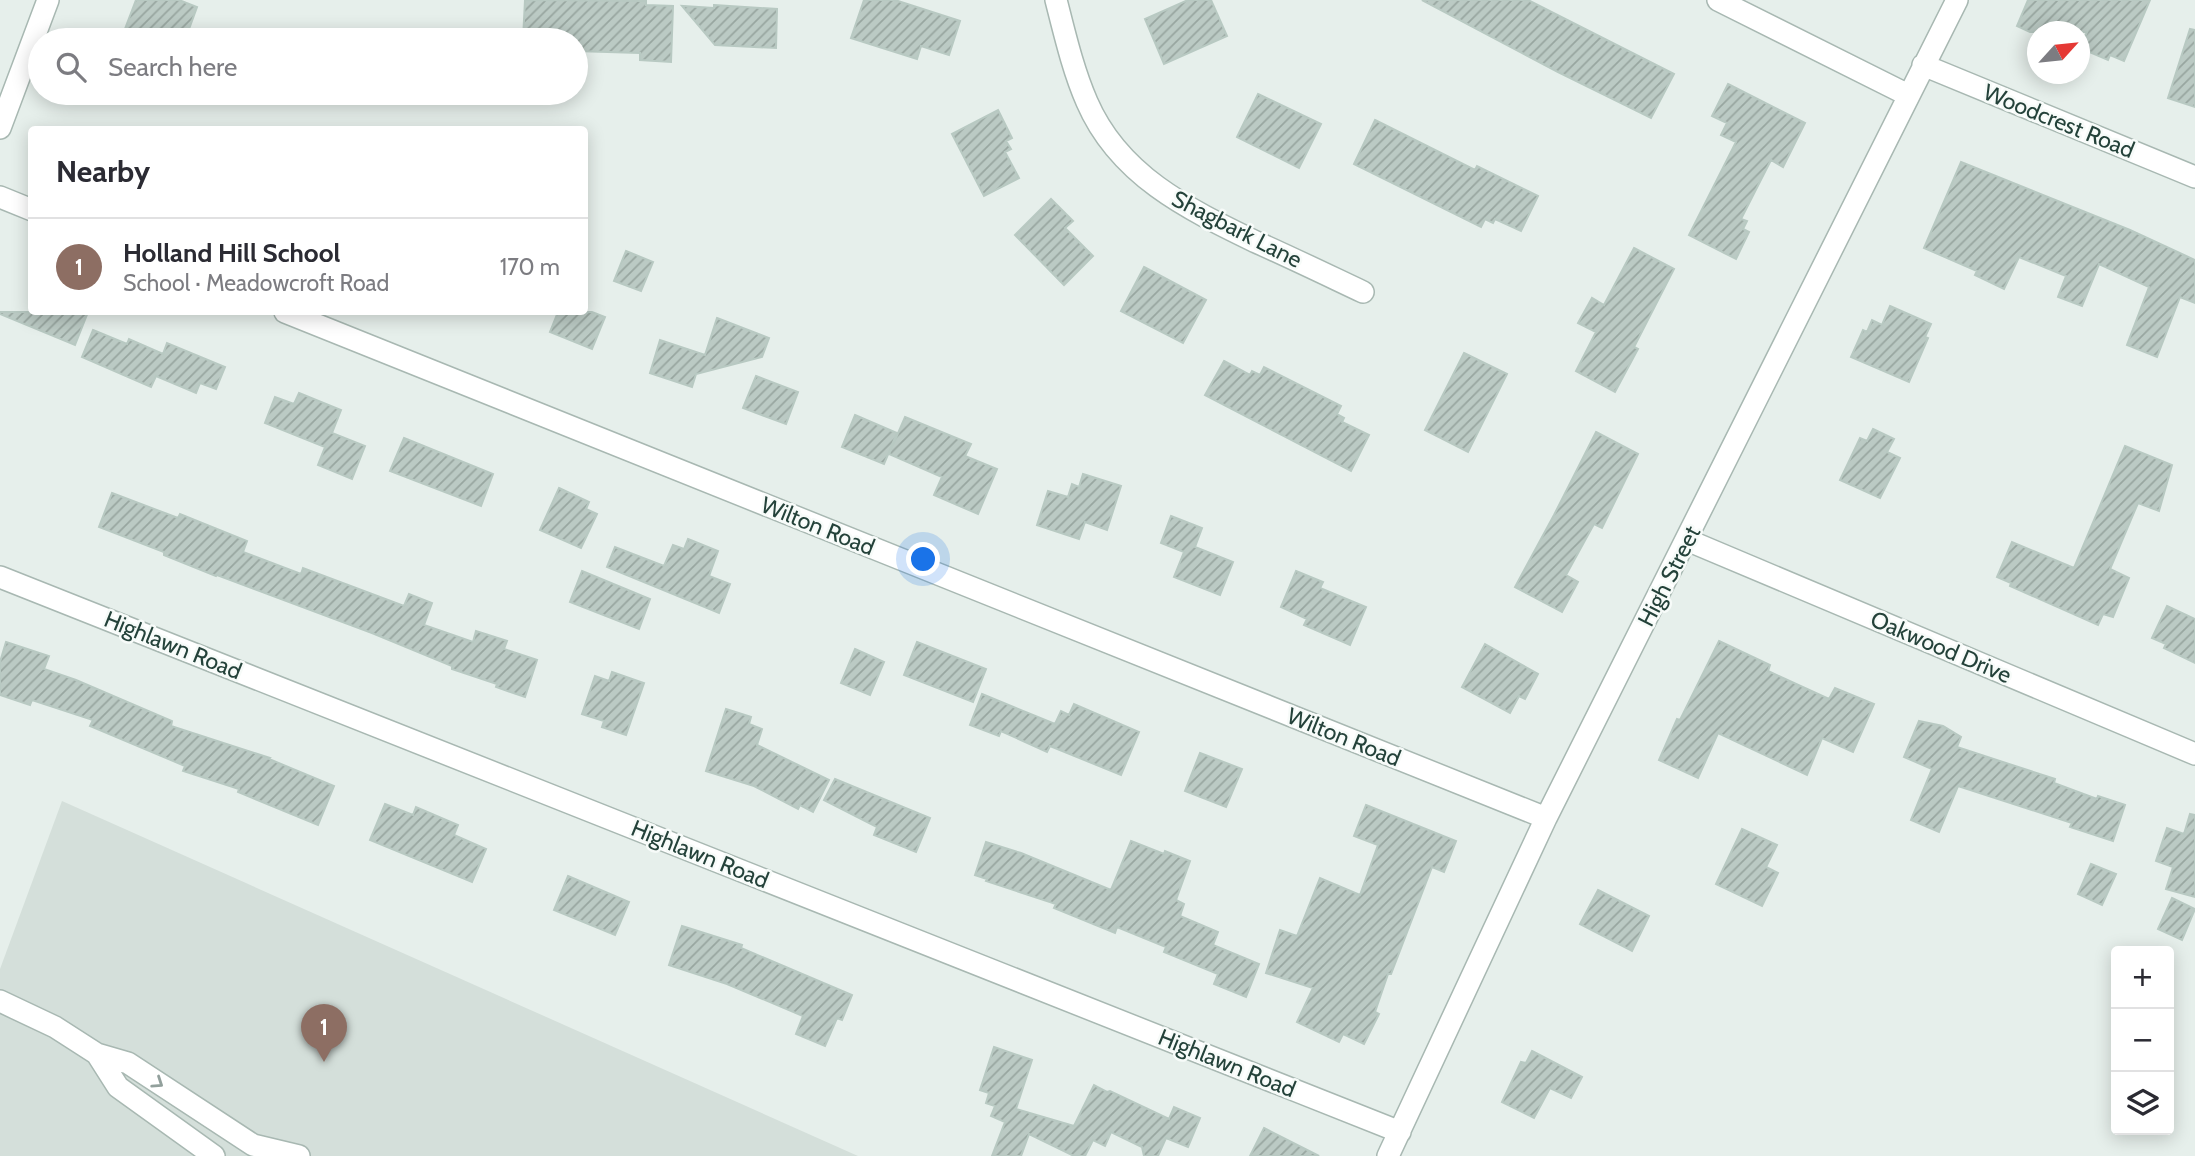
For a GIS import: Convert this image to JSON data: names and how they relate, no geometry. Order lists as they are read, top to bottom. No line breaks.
{"streets":{"street":["Woodcrest Road","Shagbark Lane","Wilton Road","High Street","Highlawn Road","Oakwood Drive"]},"crossings":[["Woodcrest Road","High Street"],["Wilton Road","High Street"],["High Street","Highlawn Road"],["High Street","Oakwood Drive"]],"north":"top right","page":{"search":"Search here","heading":"Nearby","list":[{"mark":"1","name":"Holland Hill School","note":"School · Meadowcroft Road","value":"170 m"}],"map_buttons":["+","−"],"pins":"1"}}
